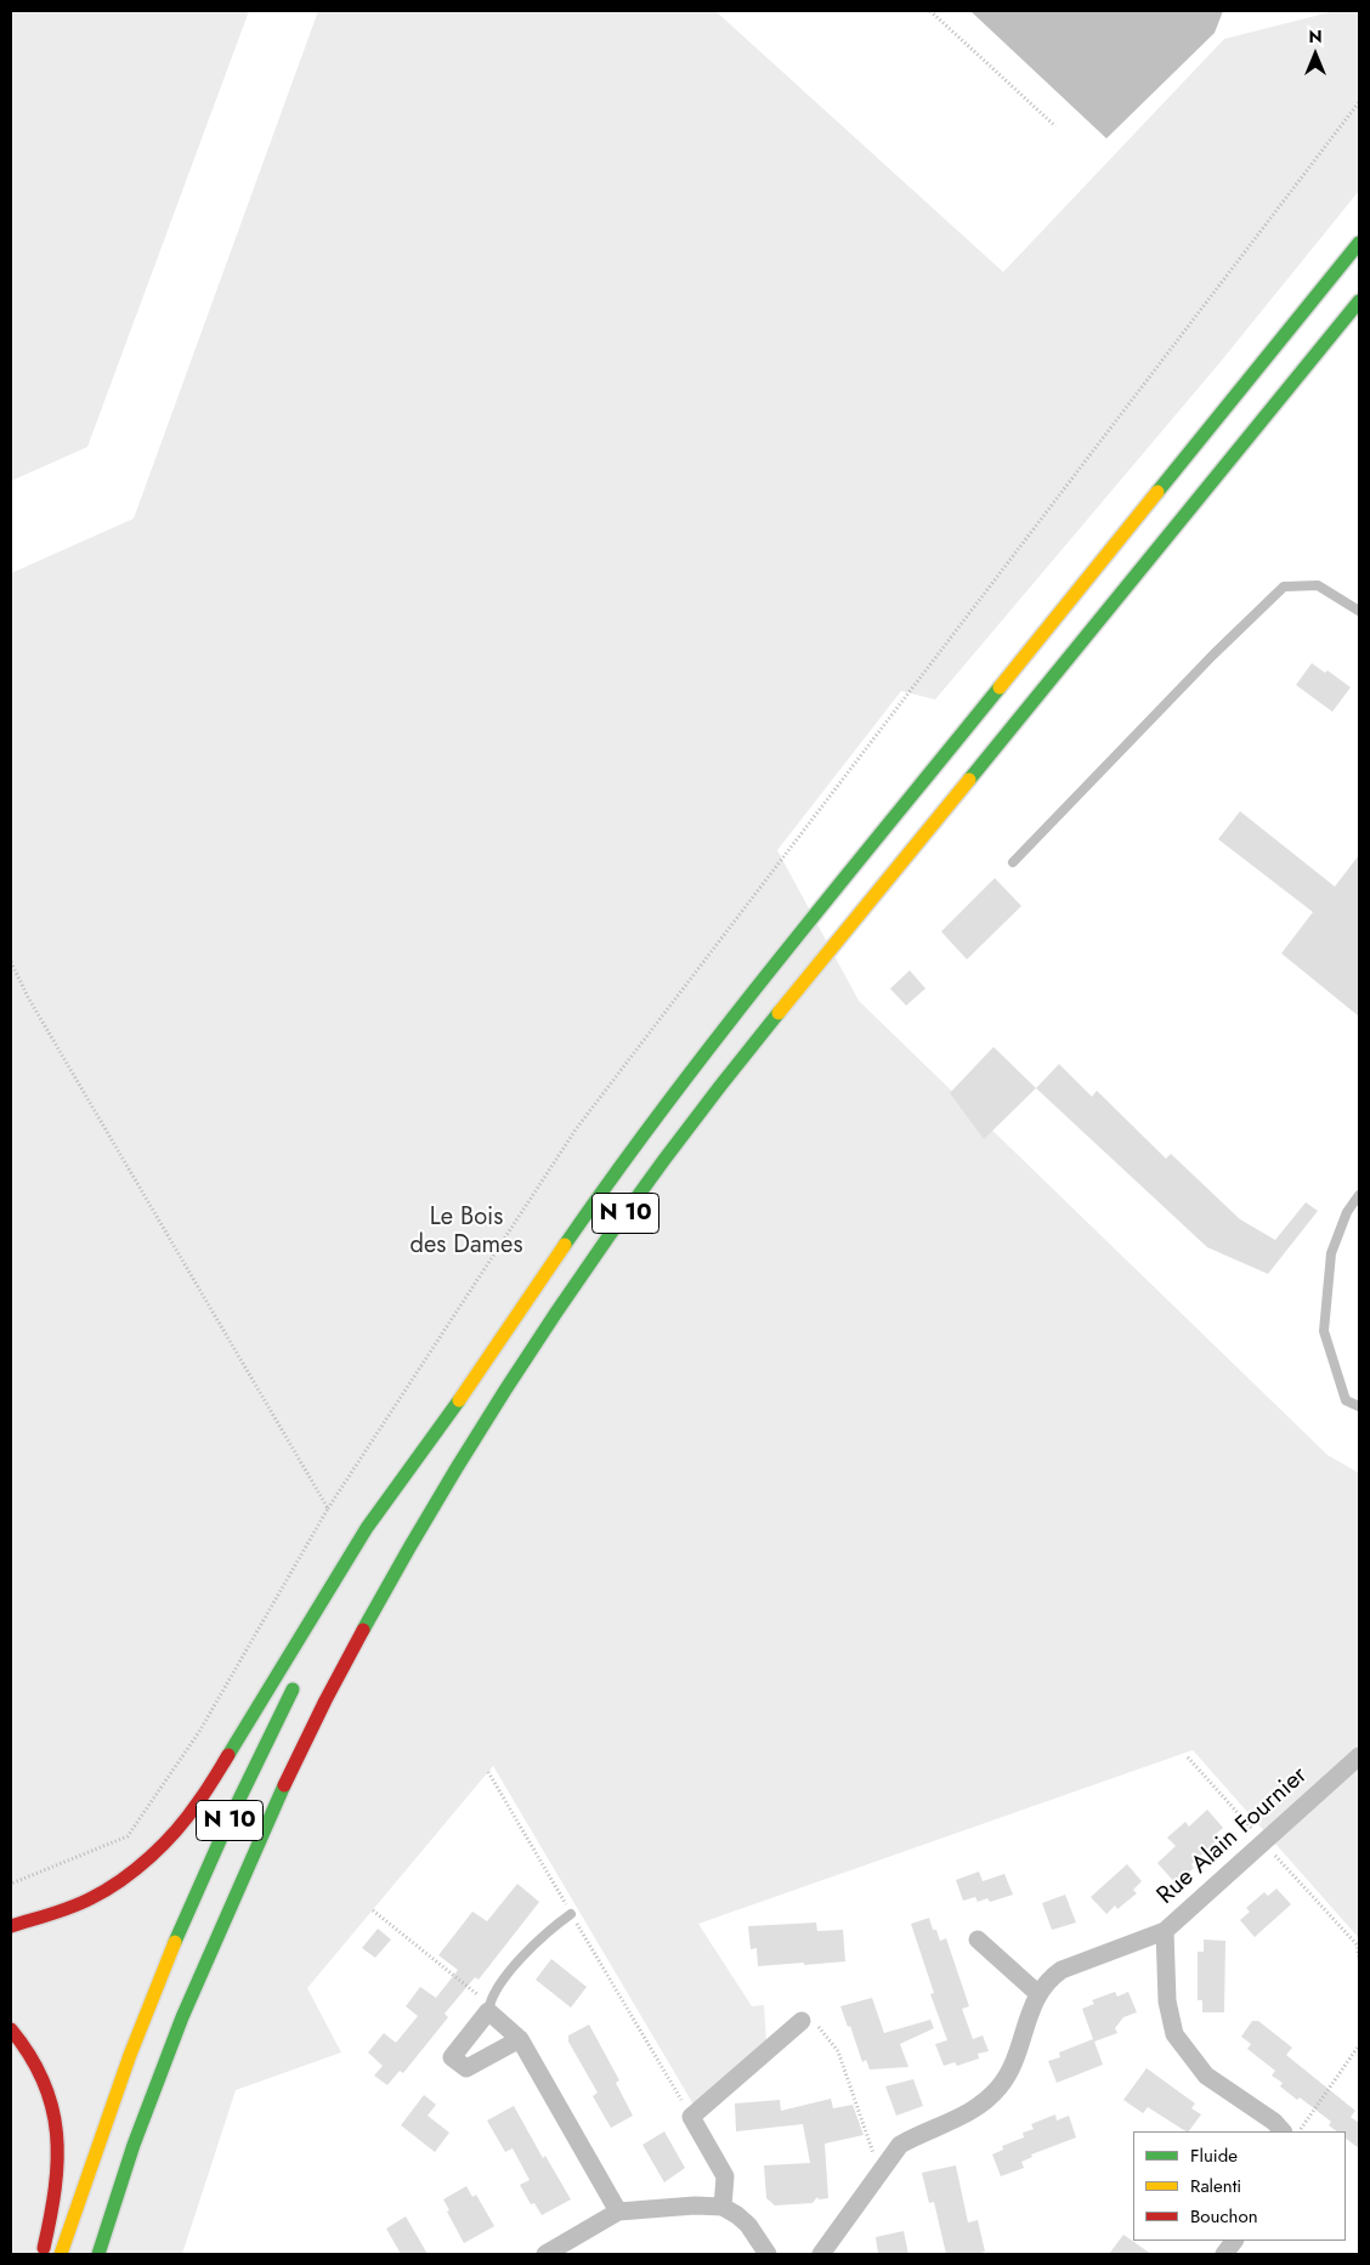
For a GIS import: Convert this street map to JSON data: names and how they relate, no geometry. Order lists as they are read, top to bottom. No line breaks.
{"streets":{"highway":["N 10"],"street":["Rue Alain Fournier"]},"parks":["Le Bois des Dames"],"legend":["Fluide","Ralenti","Bouchon"],"north":"top"}
